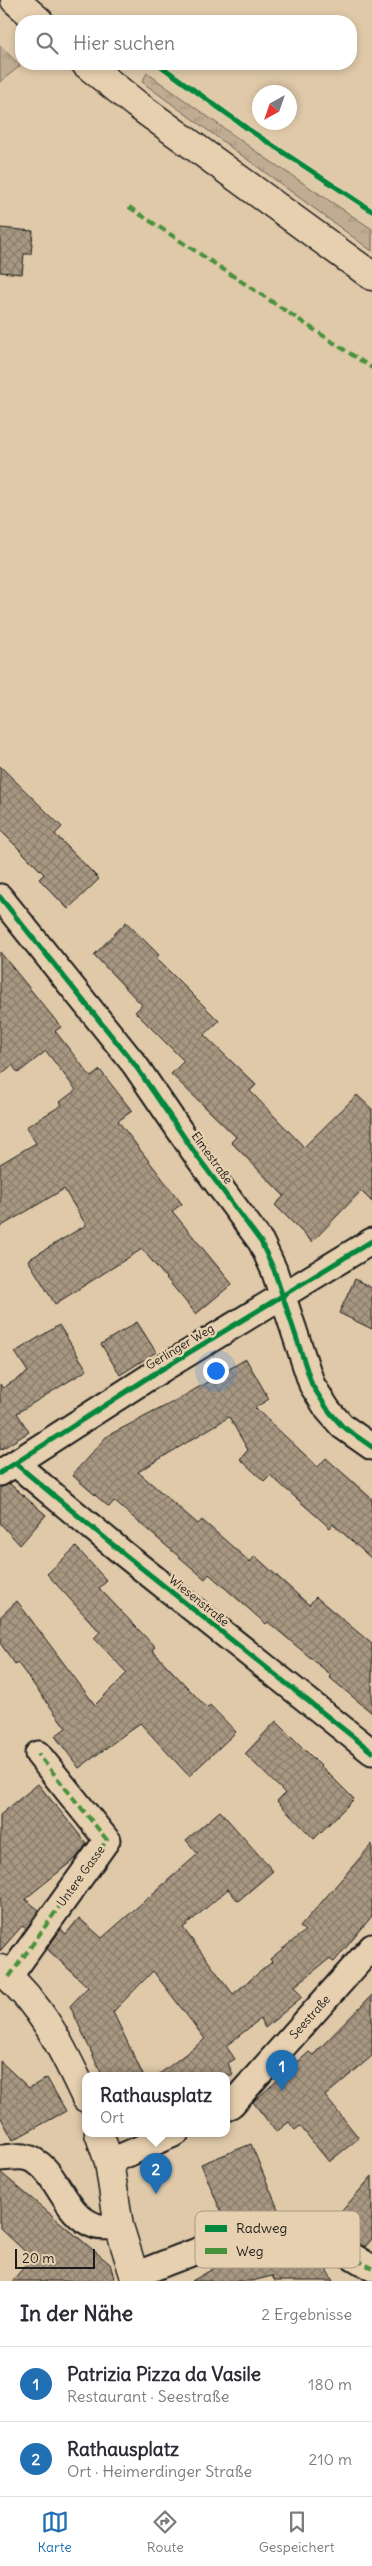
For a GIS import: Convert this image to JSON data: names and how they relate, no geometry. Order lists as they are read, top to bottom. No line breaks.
{"streets":{"street":["Elmestraße","Gerlinger Weg","Wiesenstraße","Untere Gasse","Seestraße"]},"crossings":[["Elmestraße","Gerlinger Weg"],["Gerlinger Weg","Wiesenstraße"]],"legend":["Radweg","Weg"],"scale_bar":"20 m","north":"bottom left","page":{"search":"Hier suchen","pins":["1","2"],"popup":["Rathausplatz","Ort"],"scale":"20 m","heading":["In der Nähe","2 Ergebnisse"],"list":[{"mark":"1","name":"Patrizia Pizza da Vasile","note":"Restaurant · Seestraße","value":"180 m"},{"mark":"2","name":"Rathausplatz","note":"Ort · Heimerdinger Straße","value":"210 m"}],"nav":["Karte","Route","Gespeichert"]}}
